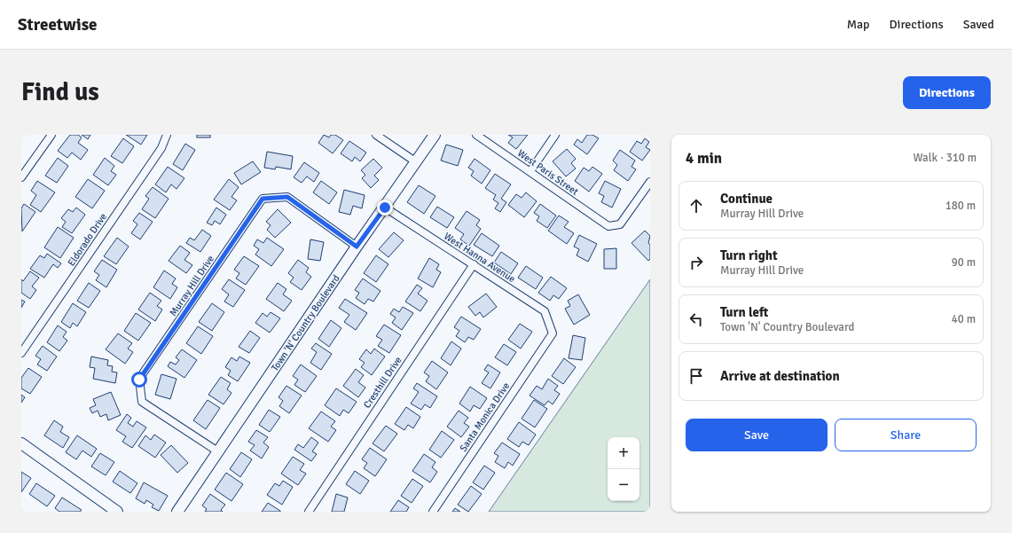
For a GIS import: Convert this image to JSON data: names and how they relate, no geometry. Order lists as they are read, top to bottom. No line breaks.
{"streets":{"street":["West Paris Street","Eldorado Drive","West Hanna Avenue","Murray Hill Drive","Town 'N' Country Boulevard","Cresthill Drive","Santa Monica Drive"]},"crossings":[["West Hanna Avenue","Town 'N' Country Boulevard"],["West Hanna Avenue","Cresthill Drive"],["West Hanna Avenue","Santa Monica Drive"],["Murray Hill Drive","Town 'N' Country Boulevard"]],"page":{"header":"Streetwise","nav":["Map","Directions","Saved"],"buttons":["Directions",["Save","Share"]],"title":"Find us","heading":["4 min","Walk · 310 m"],"list":[["Continue","Murray Hill Drive","180 m"],["Turn right","Murray Hill Drive","90 m"],["Turn left","Town 'N' Country Boulevard","40 m"],"Arrive at destination"],"map_buttons":["+","−"]}}
